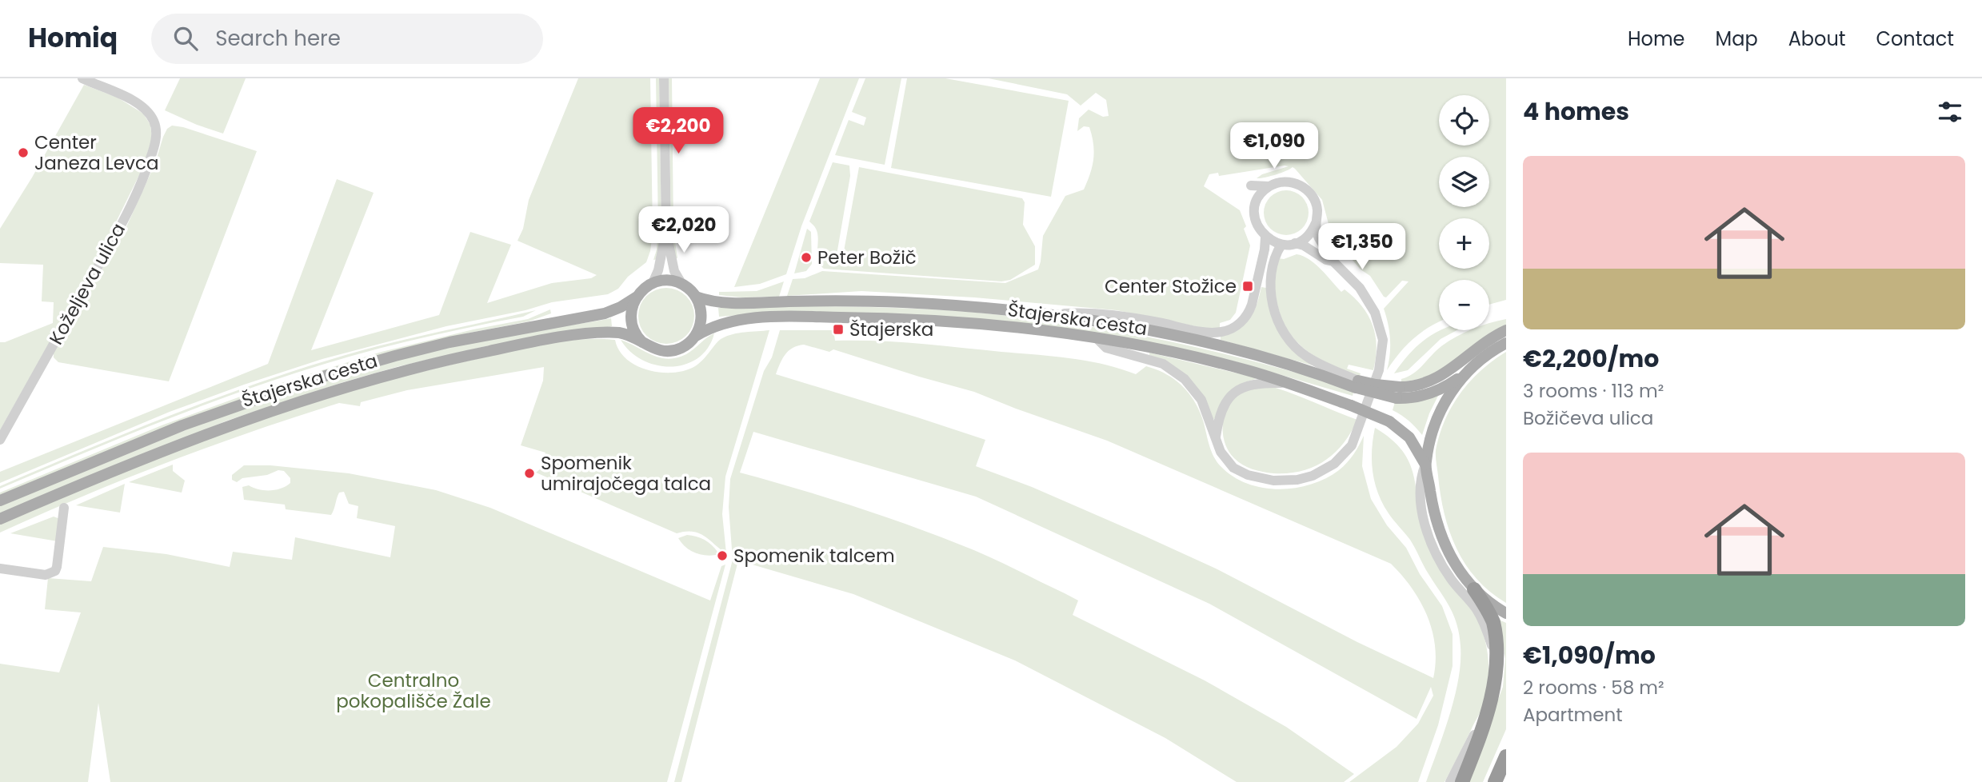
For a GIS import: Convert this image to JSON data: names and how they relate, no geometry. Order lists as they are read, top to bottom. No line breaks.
{"streets":{"main road":["Štajerska cesta"],"street":["Koželjeva ulica"]},"parks":["Centralno pokopališče Žale"],"places":{"other":["Center Janeza Levca","Peter Božič","Spomenik umirajočega talca","Spomenik talcem"],"transit":["Center Stožice","Štajerska"]},"page":{"header":"Homiq","search":"Search here","nav":["Home","Map","About","Contact"],"heading":"4 homes","map_buttons":["+","−"],"price":["€2,200","€1,090","€2,020","€1,350"],"list":[{"name":"€2,200/mo","note":"3 rooms · 113 m² · Božičeva ulica"},{"name":"€1,090/mo","note":"2 rooms · 58 m² · Apartment"}]}}
